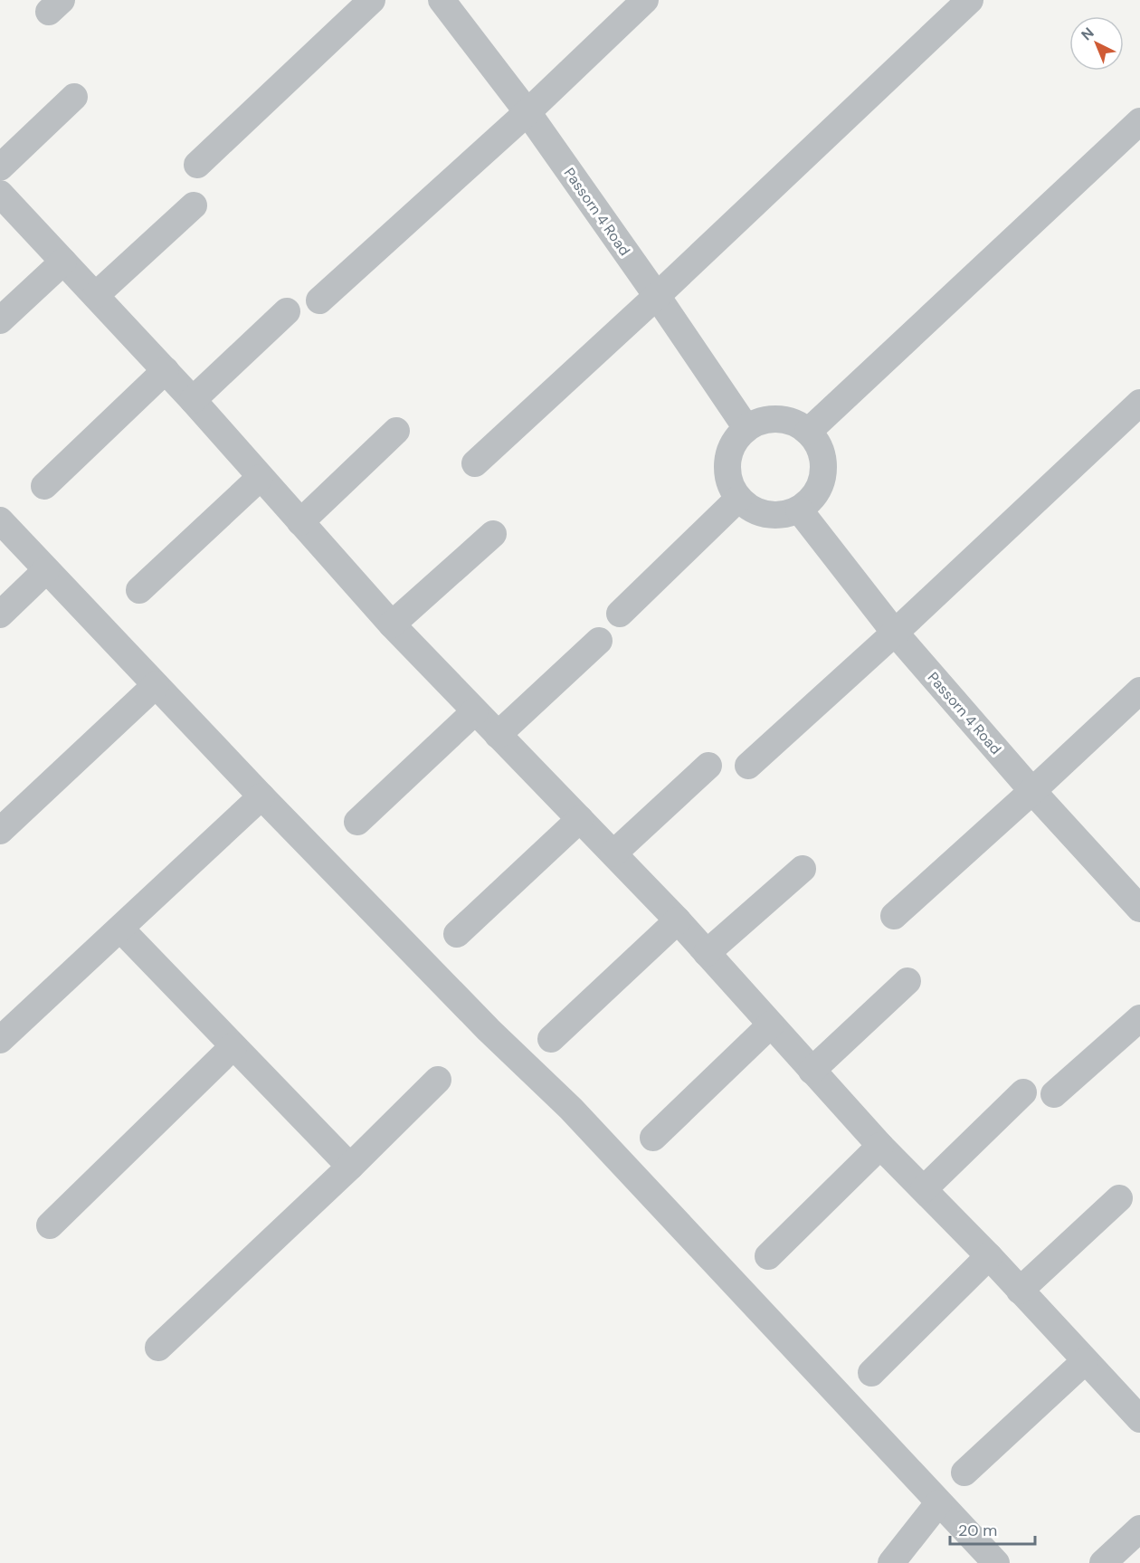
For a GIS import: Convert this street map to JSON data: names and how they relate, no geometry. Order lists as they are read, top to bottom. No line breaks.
{"streets":{"street":["Passorn 4 Road"]},"scale_bar":"20 m","north":"top left"}
